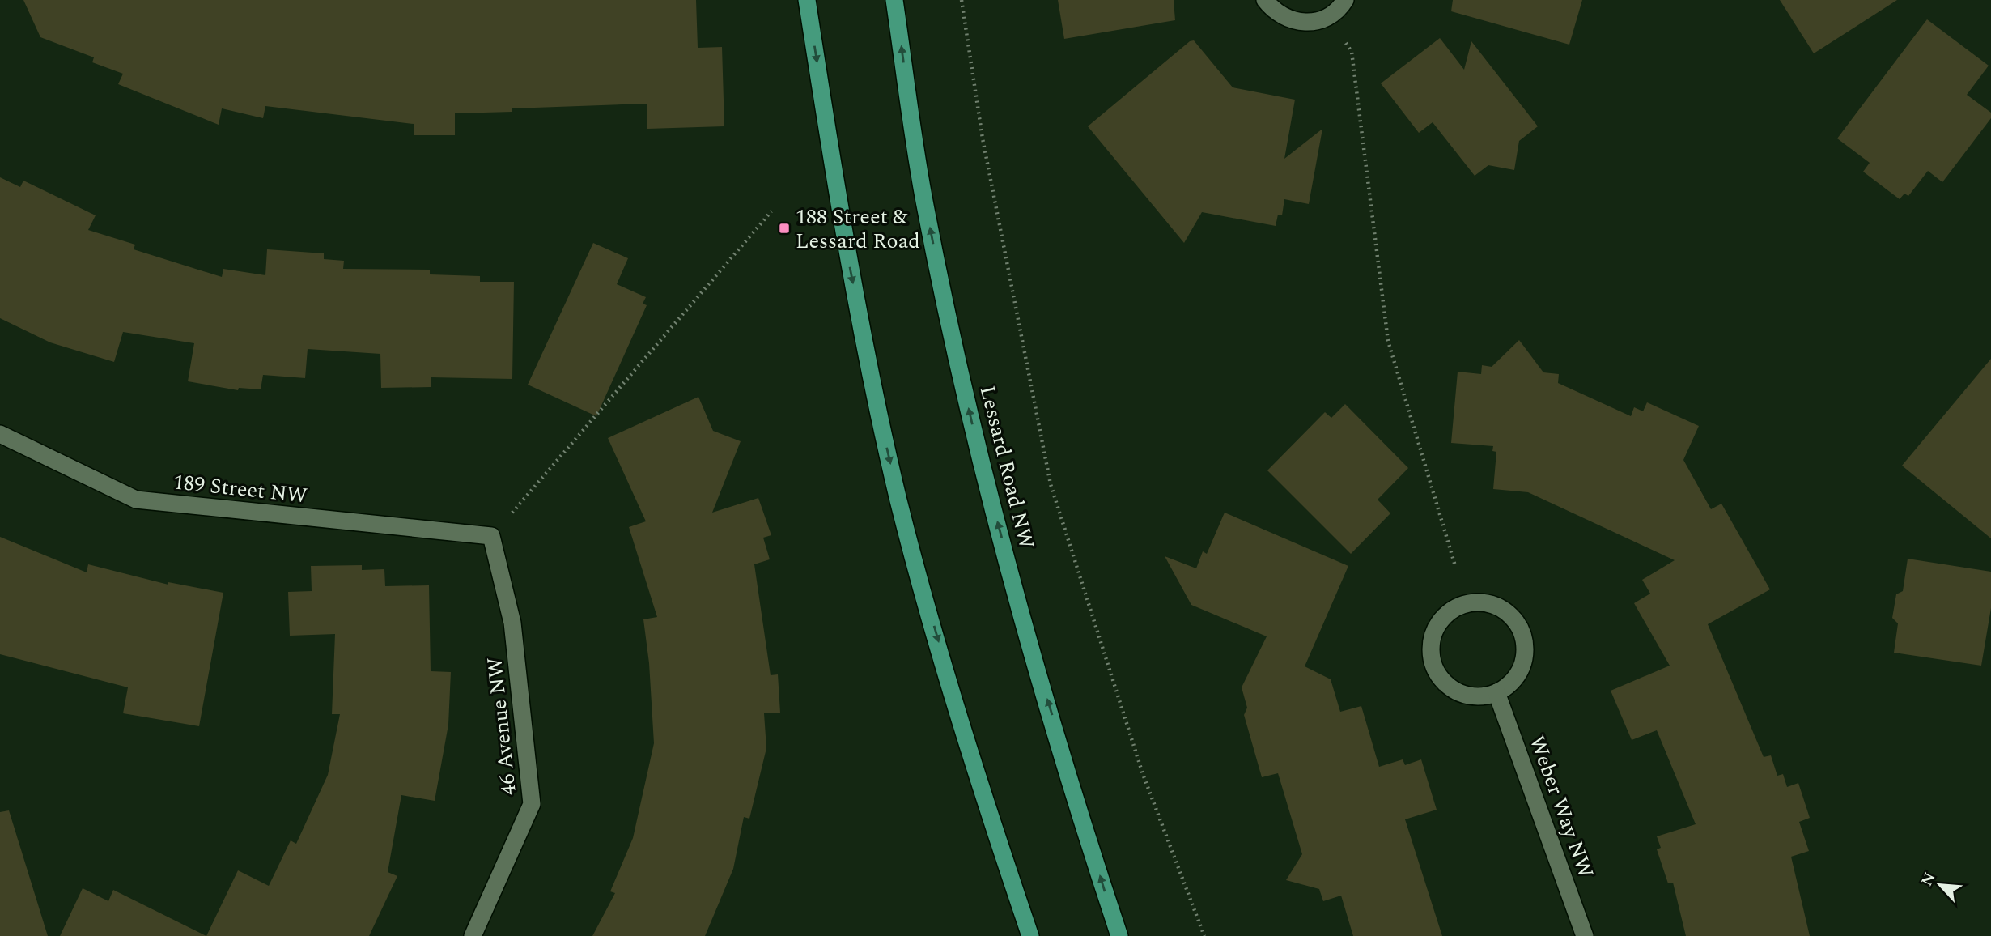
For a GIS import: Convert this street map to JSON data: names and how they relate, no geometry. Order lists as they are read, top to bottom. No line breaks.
{"streets":{"main road":["Lessard Road NW"],"street":["189 Street NW","46 Avenue NW","Weber Way NW"]},"crossings":[["189 Street NW","46 Avenue NW"]],"places":{"transit":["188 Street & Lessard Road"]},"north":"top left"}
